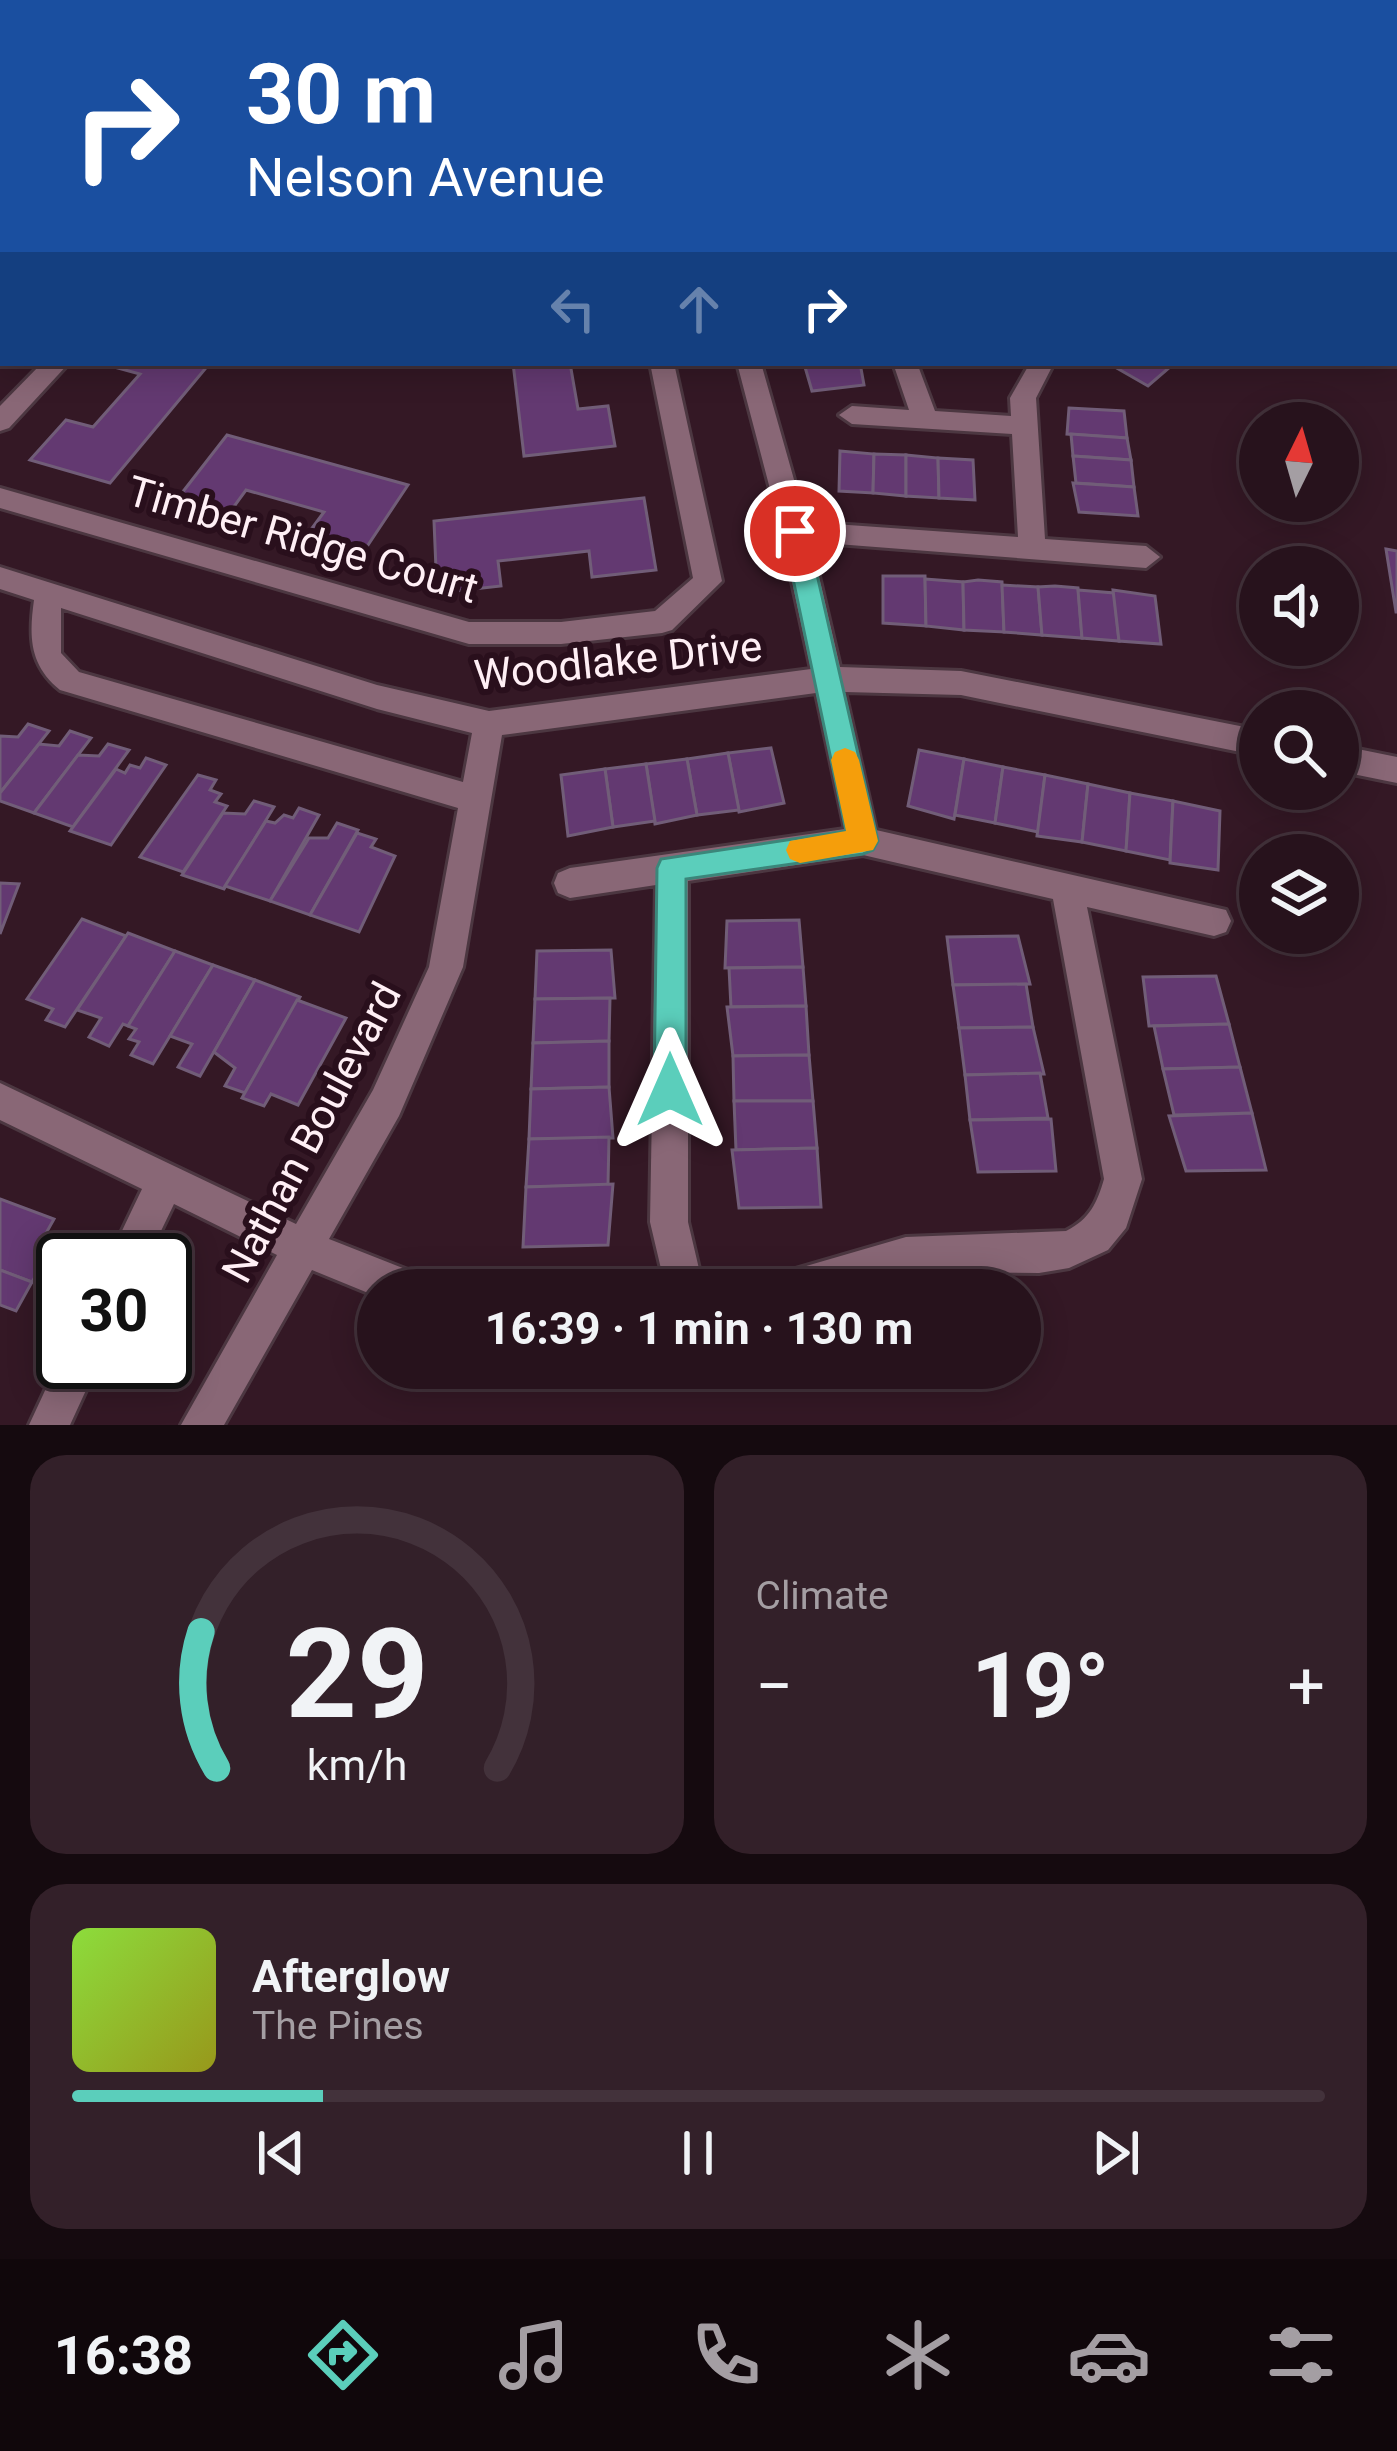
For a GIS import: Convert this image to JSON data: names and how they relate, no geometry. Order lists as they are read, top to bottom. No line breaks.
{"streets":{"street":["Timber Ridge Court","Woodlake Drive","Nathan Boulevard"]},"crossings":[["Woodlake Drive","Nathan Boulevard"]],"north":"top","page":{"turn":["30 m","Nelson Avenue"],"limit":"30","trip":"16:39 · 1 min · 130 m","tile":"Climate","heat":["−","19°","+"],"song":["Afterglow","The Pines"],"tabs":"16:38","gauge":["29","km/h"]}}
